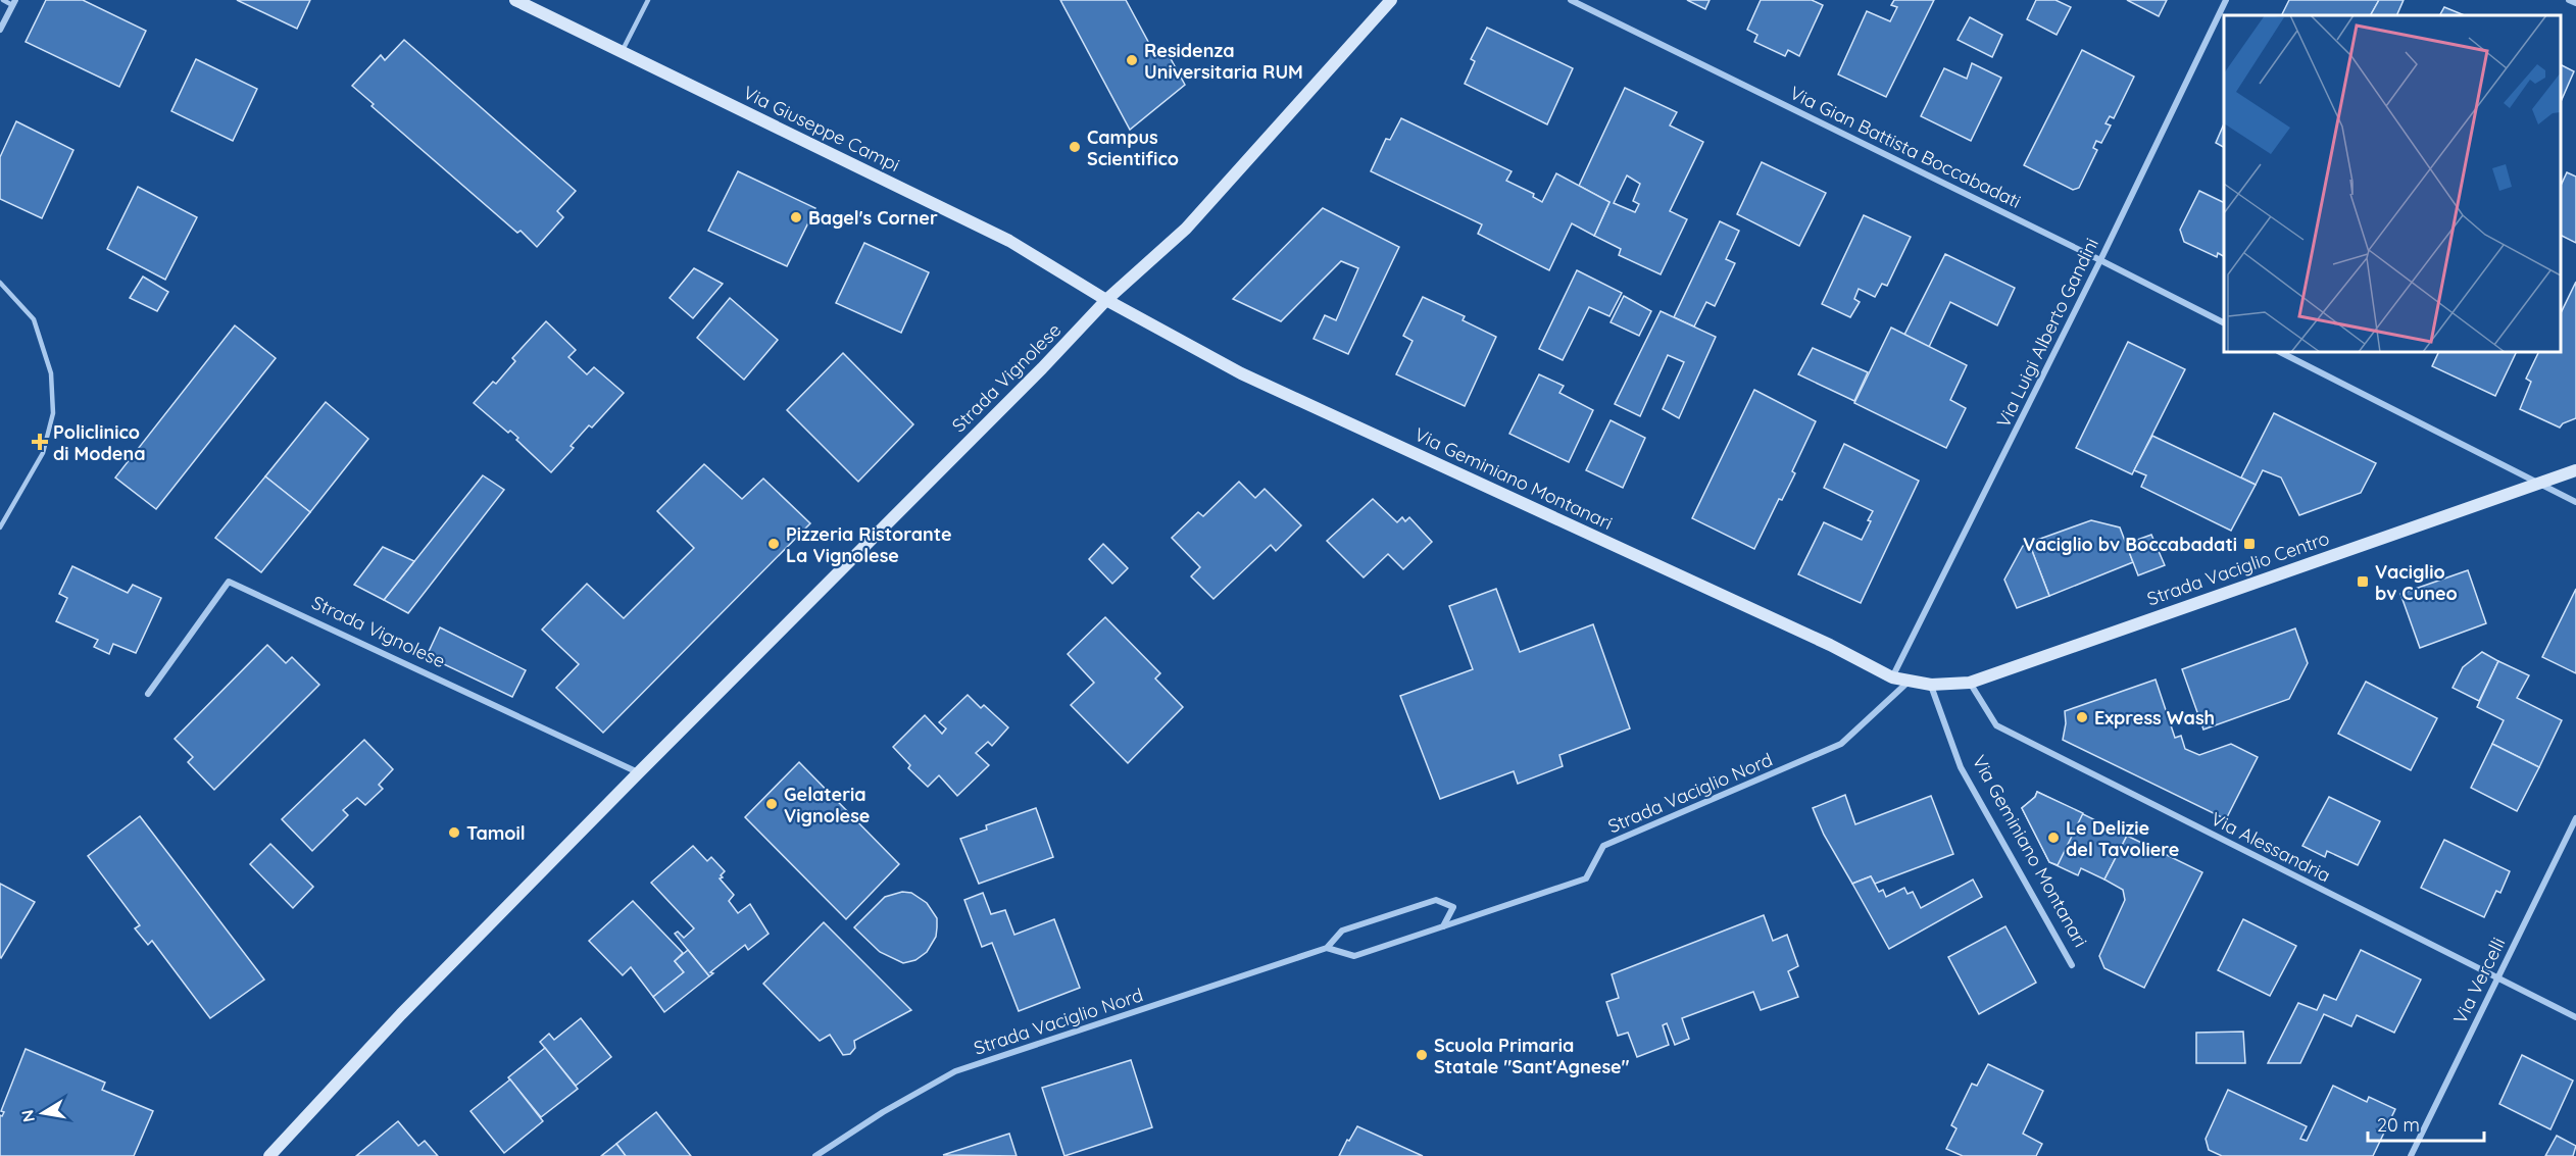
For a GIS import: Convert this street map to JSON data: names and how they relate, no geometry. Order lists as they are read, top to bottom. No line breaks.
{"streets":{"street":["Via Giuseppe Campi","Via Gian Battista Boccabadati","Via Luigi Alberto Gandini","Strada Vignolese","Via Geminiano Montanari","Strada Vaciglio Centro","Strada Vaciglio Nord","Via Alessandria","Via Vercelli"]},"crossings":[["Via Giuseppe Campi","Strada Vignolese"],["Via Giuseppe Campi","Via Geminiano Montanari"],["Via Gian Battista Boccabadati","Via Luigi Alberto Gandini"],["Via Luigi Alberto Gandini","Via Geminiano Montanari"],["Strada Vignolese","Via Geminiano Montanari"],["Via Geminiano Montanari","Strada Vaciglio Centro"],["Via Geminiano Montanari","Strada Vaciglio Nord"],["Strada Vaciglio Centro","Strada Vaciglio Nord"],["Strada Vaciglio Centro","Via Alessandria"],["Via Alessandria","Via Vercelli"]],"places":{"other":["Residenza Universitaria RUM","Campus Scientifico","Bagel's Corner","Pizzeria Ristorante La Vignolese","Express Wash","Gelateria Vignolese","Tamoil","Le Delizie del Tavoliere","Scuola Primaria Statale \"Sant'Agnese\""],"health":["Policlinico di Modena"],"transit":["Vaciglio bv Boccabadati","Vaciglio bv Cuneo"]},"scale_bar":"20 m","north":"left"}
